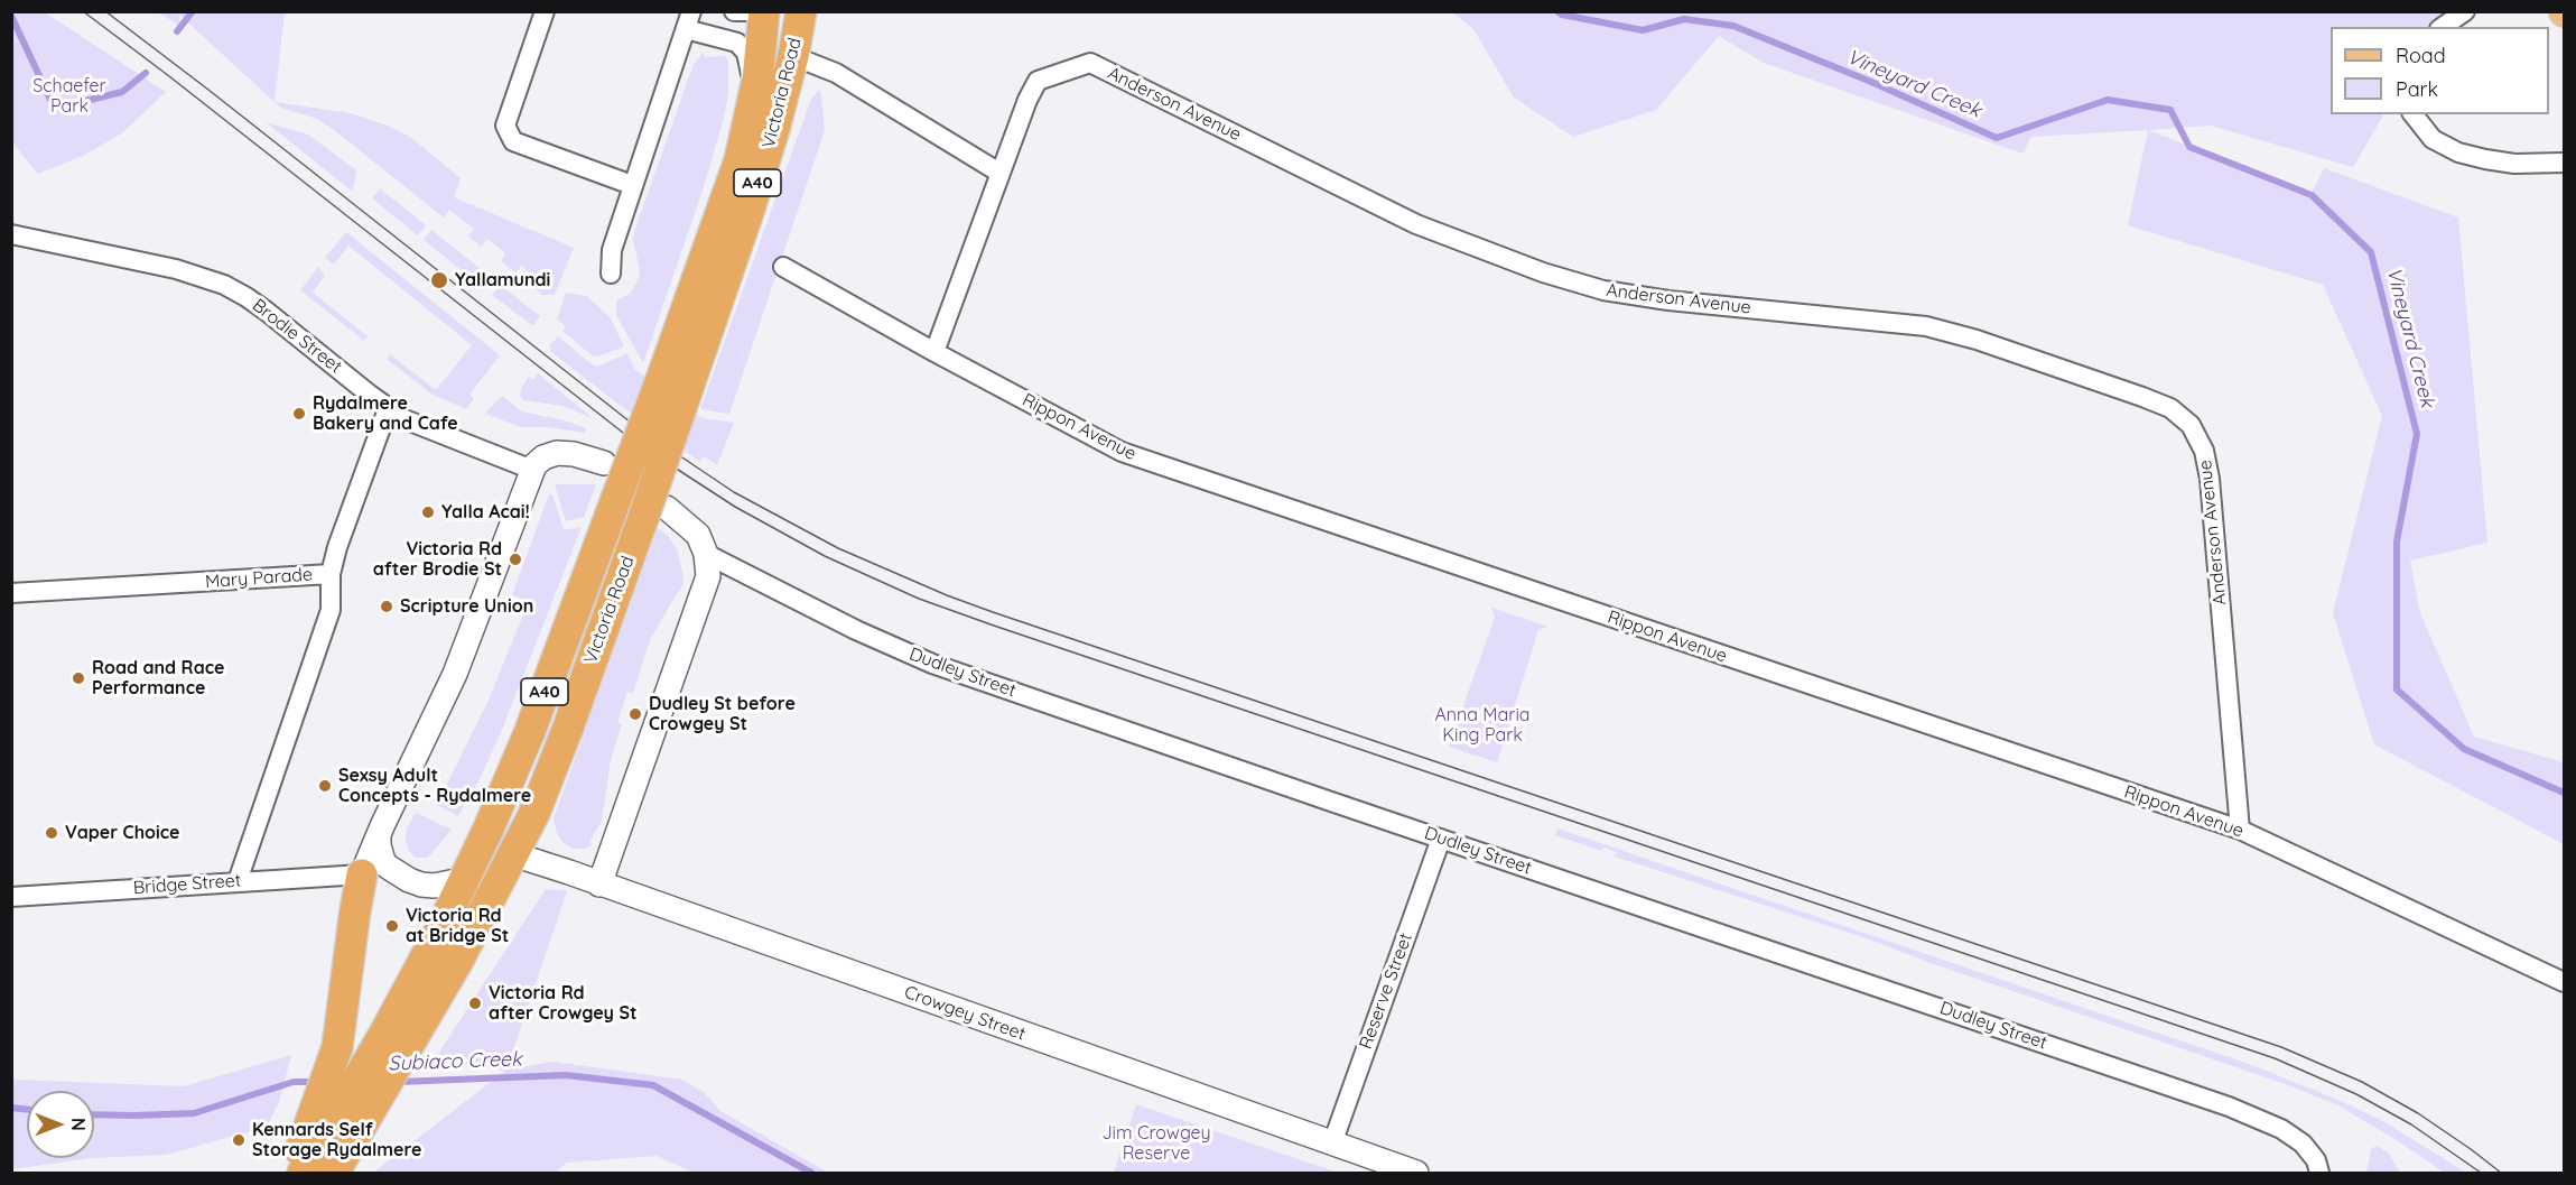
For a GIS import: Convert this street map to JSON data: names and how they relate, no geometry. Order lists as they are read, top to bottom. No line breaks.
{"streets":{"highway":["Victoria Road","A40"],"street":["Anderson Avenue","Brodie Street","Rippon Avenue","Mary Parade","Dudley Street","Bridge Street","Reserve Street","Crowgey Street"]},"crossings":[["Victoria Road","Crowgey Street"],["Anderson Avenue","Rippon Avenue"],["Brodie Street","Mary Parade"],["Dudley Street","Reserve Street"],["Reserve Street","Crowgey Street"]],"water":["Vineyard Creek","Subiaco Creek"],"parks":["Schaefer Park","Anna Maria King Park","Jim Crowgey Reserve"],"places":["Yallamundi","Rydalmere Bakery and Cafe","Yalla Acai!","Victoria Rd after Brodie St","Scripture Union","Road and Race Performance","Dudley St before Crowgey St","Sexsy Adult Concepts - Rydalmere","Vaper Choice","Victoria Rd at Bridge St","Victoria Rd after Crowgey St","Kennards Self Storage Rydalmere"],"legend":["Road","Park"],"north":"right"}
